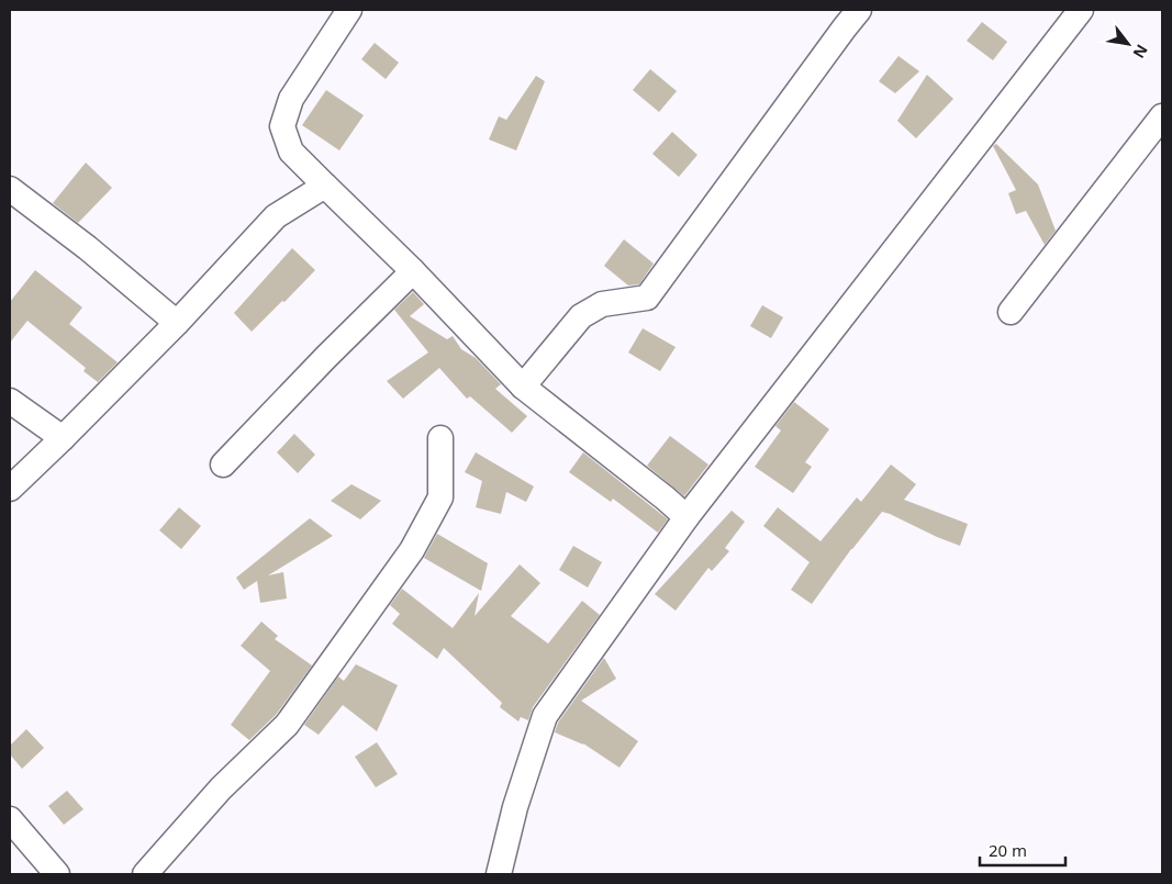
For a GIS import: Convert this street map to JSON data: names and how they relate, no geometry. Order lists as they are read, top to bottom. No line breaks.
{"scale_bar":"20 m","north":"bottom right"}
